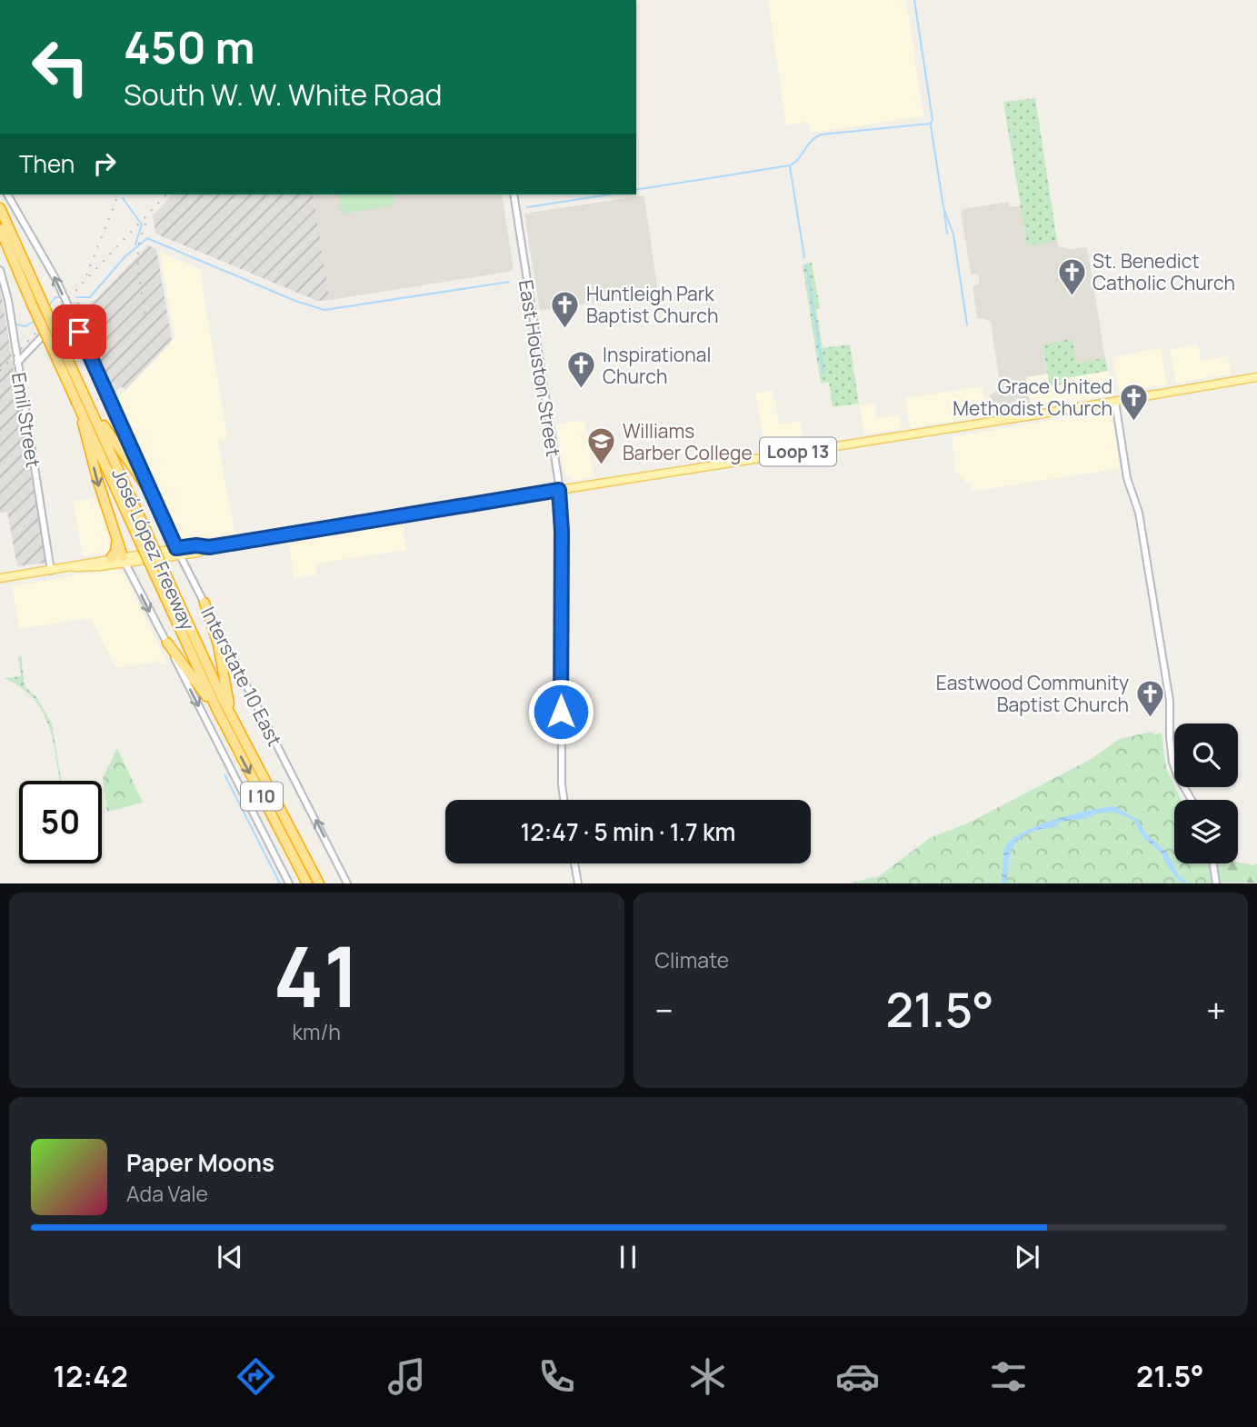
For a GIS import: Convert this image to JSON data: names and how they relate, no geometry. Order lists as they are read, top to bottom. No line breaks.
{"streets":{"highway":["José López Freeway","I 10"],"main road":["East Houston Street","Emil Street","Loop 13","Interstate 10 East"]},"crossings":[["East Houston Street","Loop 13"],["Emil Street","Loop 13"],["Loop 13","Interstate 10 East"]],"one_way":["Interstate 10 East"],"places":{"church":["St. Benedict Catholic Church","Huntleigh Park Baptist Church","Inspirational Church","Grace United Methodist Church","Eastwood Community Baptist Church"],"school or university":["Williams Barber College"]},"page":{"turn":["450 m","South W. W. White Road"],"then":"Then","limit":"50","trip":"12:47 · 5 min · 1.7 km","tile":[["41","km/h"],"Climate"],"heat":["−","21.5°","+"],"song":["Paper Moons","Ada Vale"],"tabs":["12:42","21.5°"]}}
